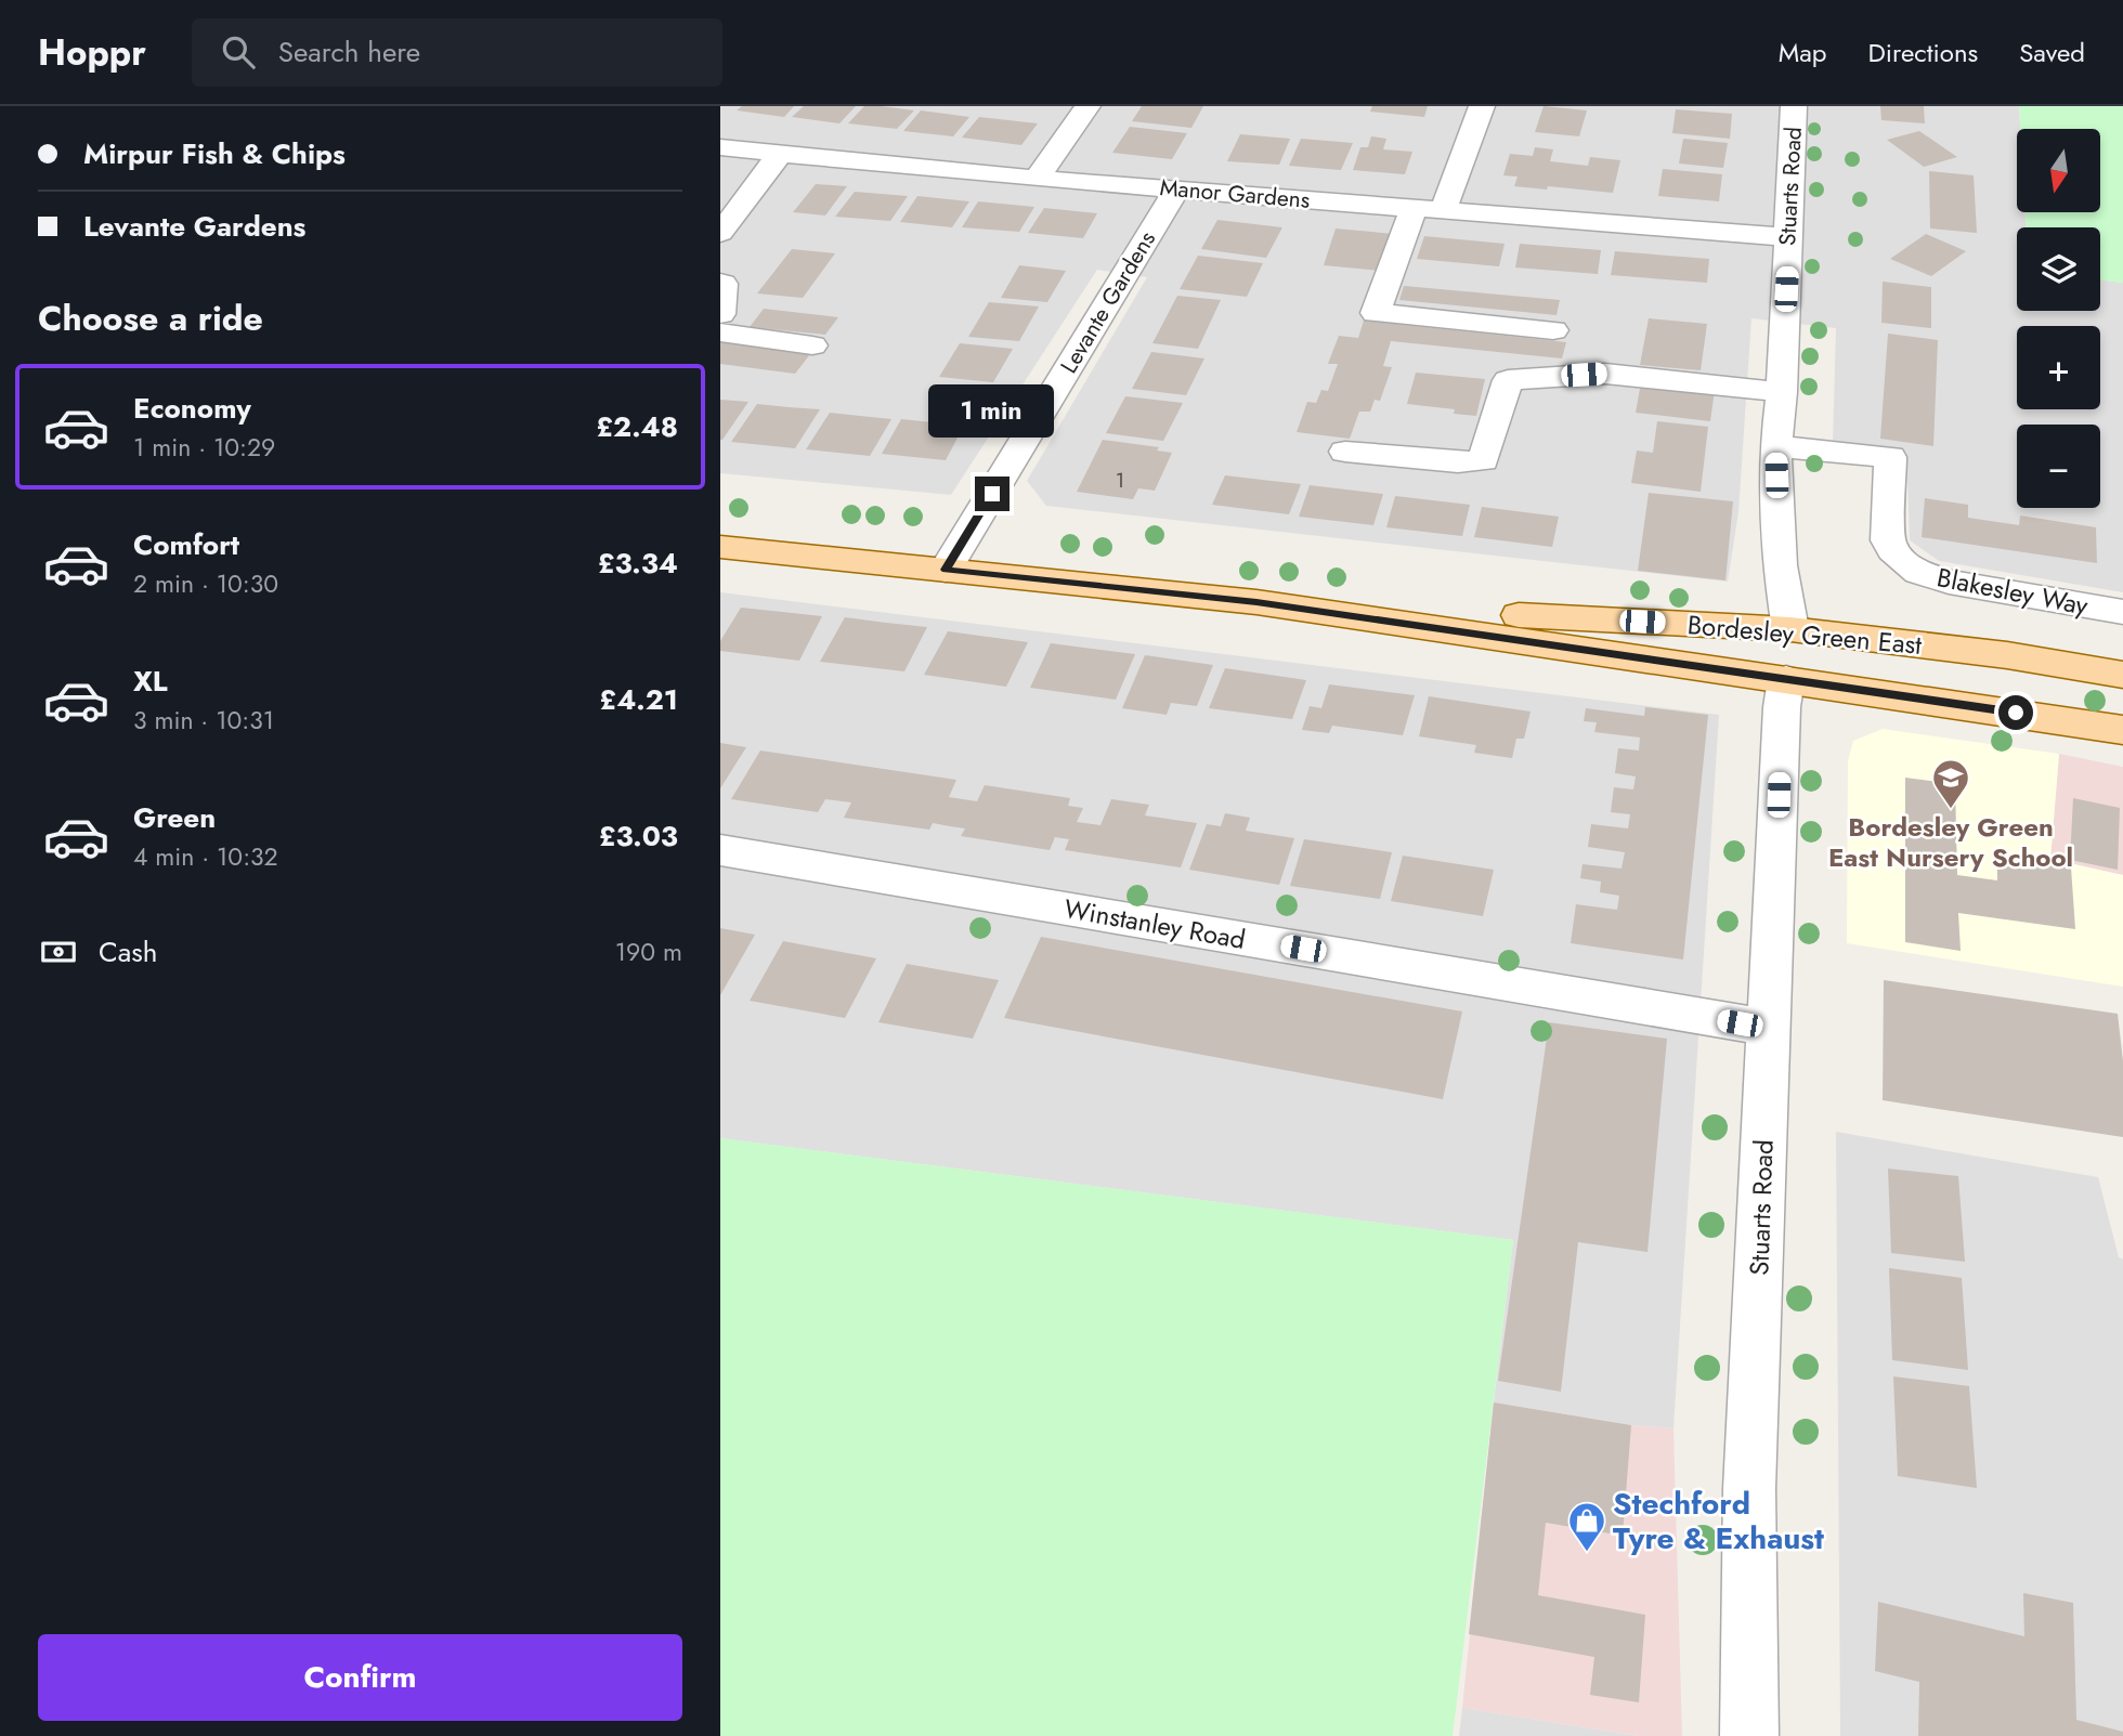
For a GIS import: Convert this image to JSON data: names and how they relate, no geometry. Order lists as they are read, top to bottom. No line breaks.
{"streets":{"main road":["Bordesley Green East"],"street":["Stuarts Road","Manor Gardens","Levante Gardens","Blakesley Way","Winstanley Road"]},"crossings":[["Stuarts Road","Manor Gardens"],["Stuarts Road","Blakesley Way"],["Stuarts Road","Bordesley Green East"],["Stuarts Road","Winstanley Road"],["Manor Gardens","Levante Gardens"],["Levante Gardens","Bordesley Green East"]],"places":{"school or university":["Bordesley Green East Nursery School"],"shop":["Stechford Tyre & Exhaust"]},"house_numbers":["1"],"north":"bottom","page":{"header":"Hoppr","search":"Search here","nav":["Map","Directions","Saved"],"banner":["Mirpur Fish & Chips","Levante Gardens"],"map_buttons":["+","−"],"heading":"Choose a ride","list":[{"name":"Economy","note":"1 min · 10:29","value":"£2.48"},{"name":"Comfort","note":"2 min · 10:30","value":"£3.34"},{"name":"XL","note":"3 min · 10:31","value":"£4.21"},{"name":"Green","note":"4 min · 10:32","value":"£3.03"}],"bubble":"1 min","pay":["Cash","190 m"],"buttons":"Confirm"}}
